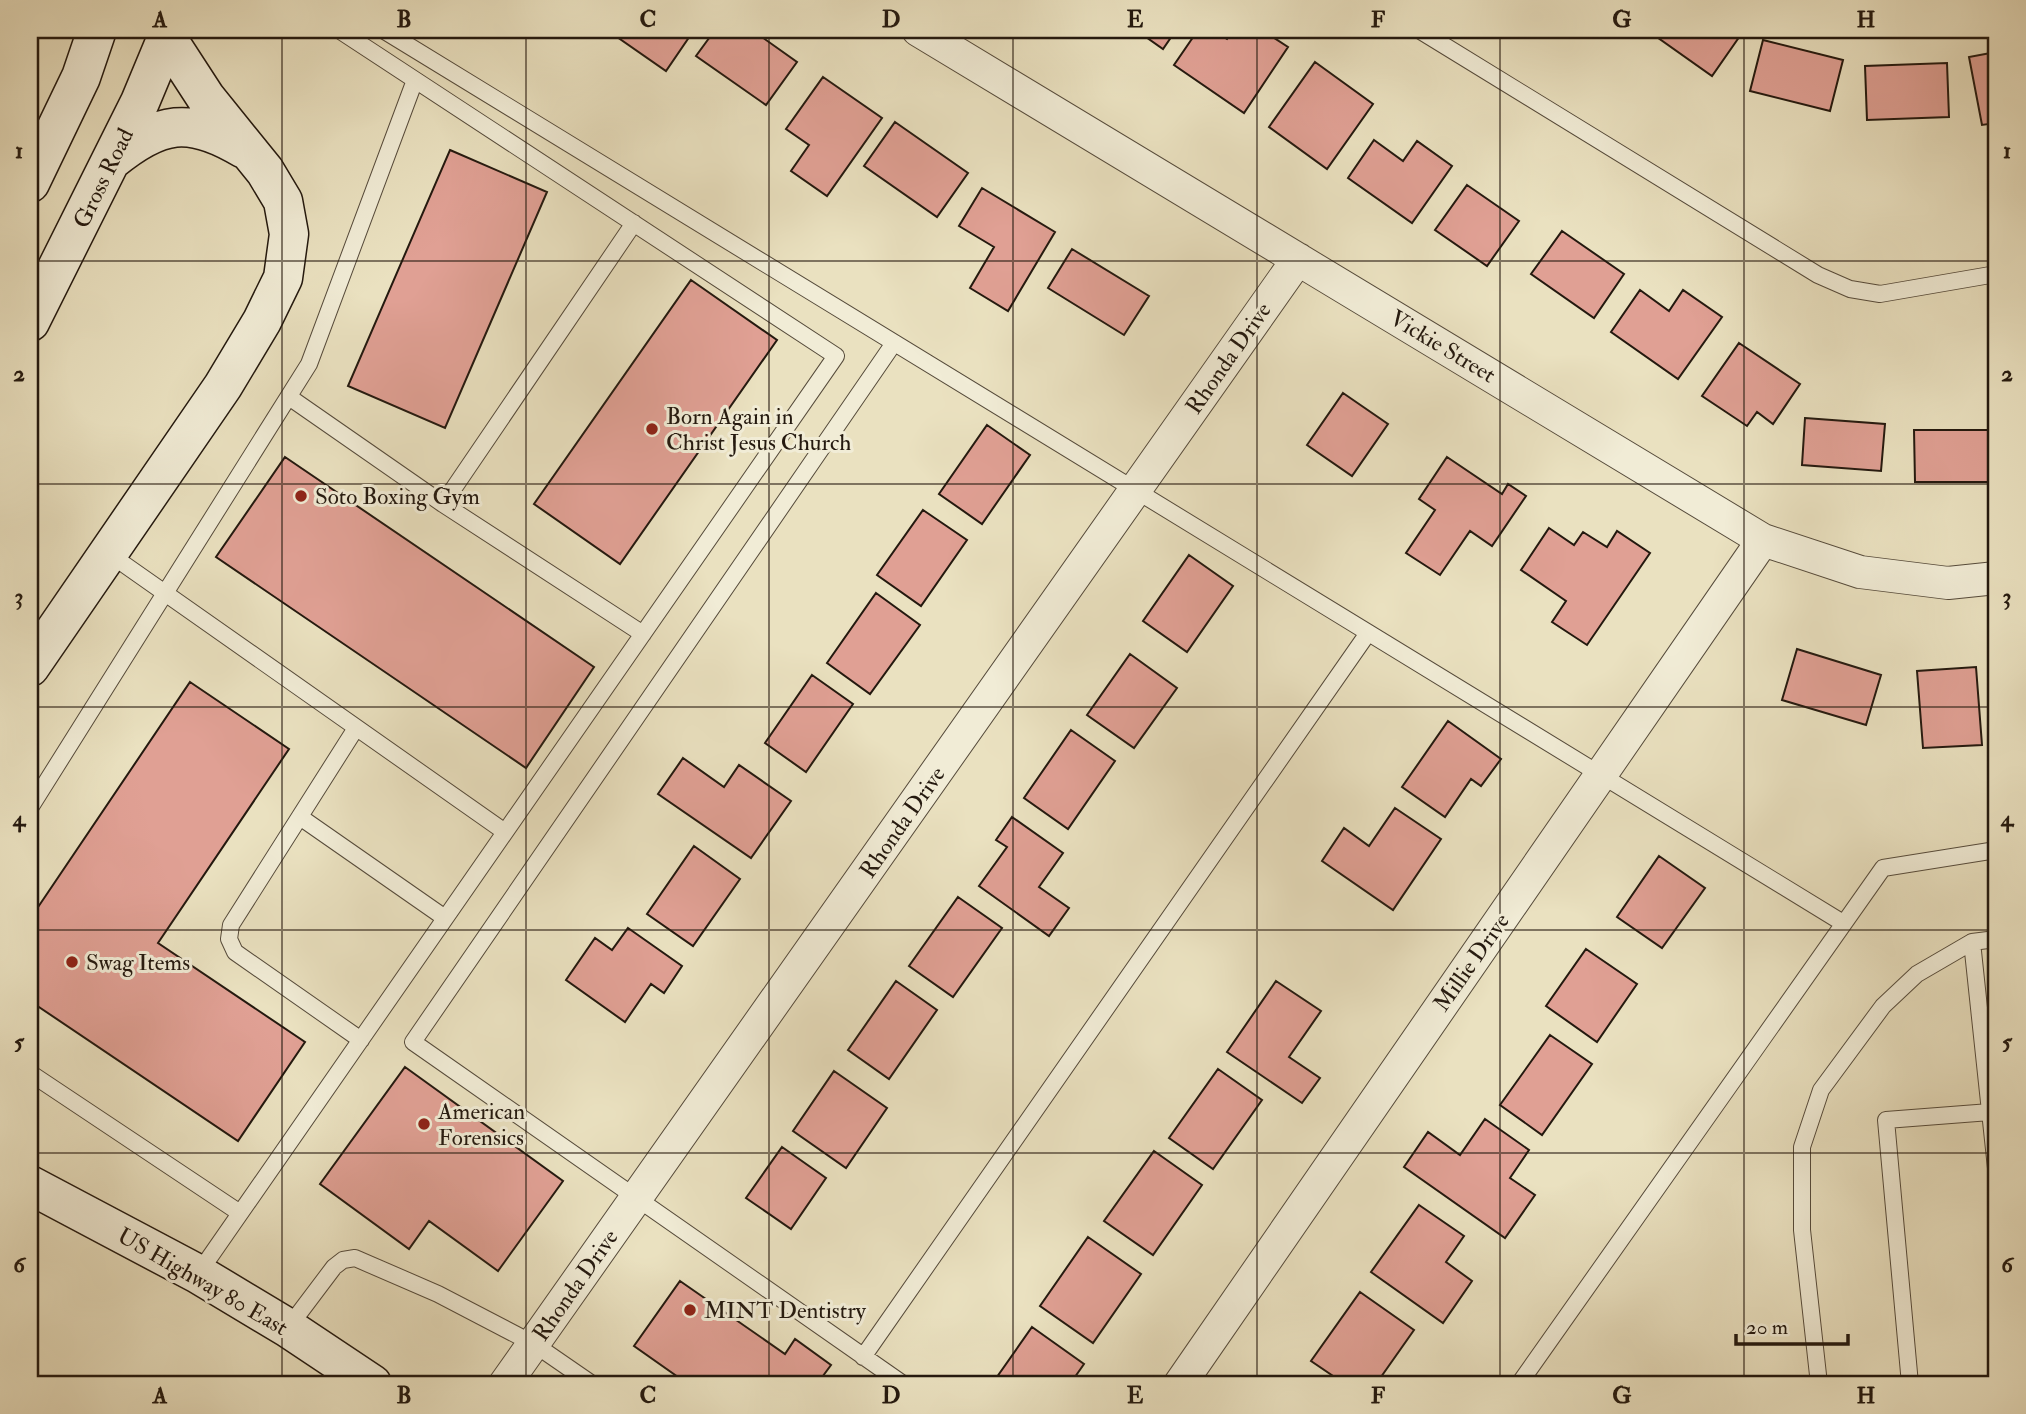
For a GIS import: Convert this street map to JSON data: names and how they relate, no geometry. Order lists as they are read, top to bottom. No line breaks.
{"streets":{"main road":["Gross Road","US Highway 80 East"],"street":["Vickie Street","Rhonda Drive","Millie Drive"]},"crossings":[["Vickie Street","Rhonda Drive"],["Vickie Street","Millie Drive"]],"places":["Born Again in Christ Jesus Church","Soto Boxing Gym","Swag Items","American Forensics","MINT Dentistry"],"scale_bar":"20 m","grid":{"columns":["A","B","C","D","E","F","G","H"],"rows":["1","2","3","4","5","6"]}}
